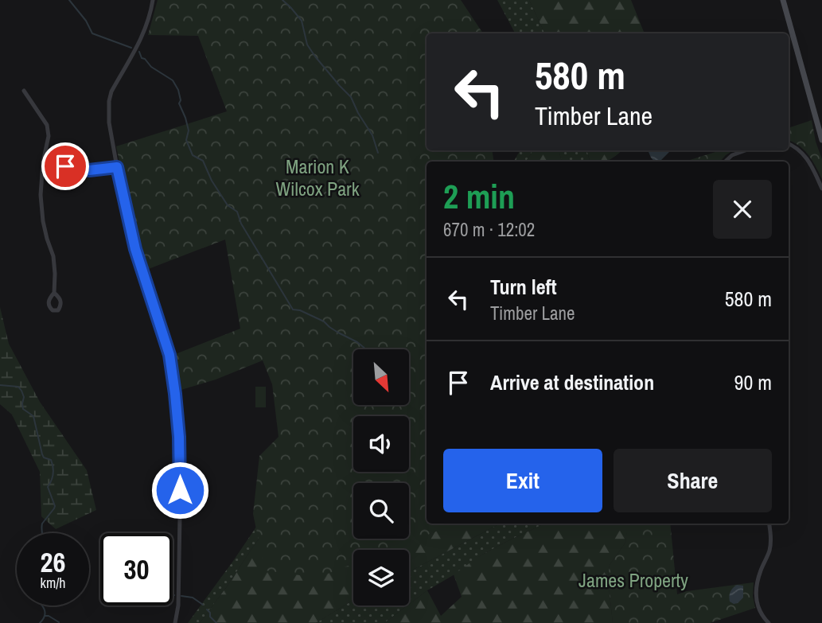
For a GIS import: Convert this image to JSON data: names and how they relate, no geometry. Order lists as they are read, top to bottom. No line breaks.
{"parks":["Marion K Wilcox Park","James Property"],"north":"bottom right","page":{"turn":["580 m","Timber Lane"],"heading":["2 min","670 m · 12:02"],"list":[{"name":"Turn left","note":"Timber Lane","value":"580 m"},{"name":"Arrive at destination","value":"90 m"}],"buttons":["Exit","Share"],"speed":"26 km/h","limit":"30"}}
